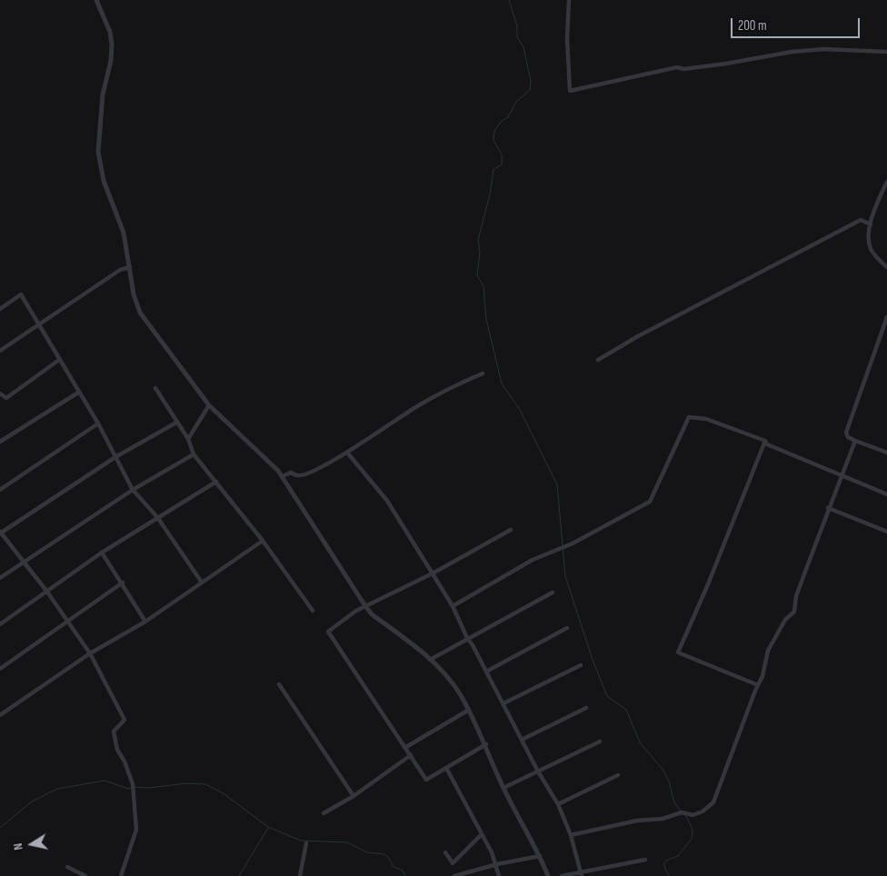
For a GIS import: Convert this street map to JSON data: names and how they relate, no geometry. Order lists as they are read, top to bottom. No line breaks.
{"scale_bar":"200 m","north":"left"}
